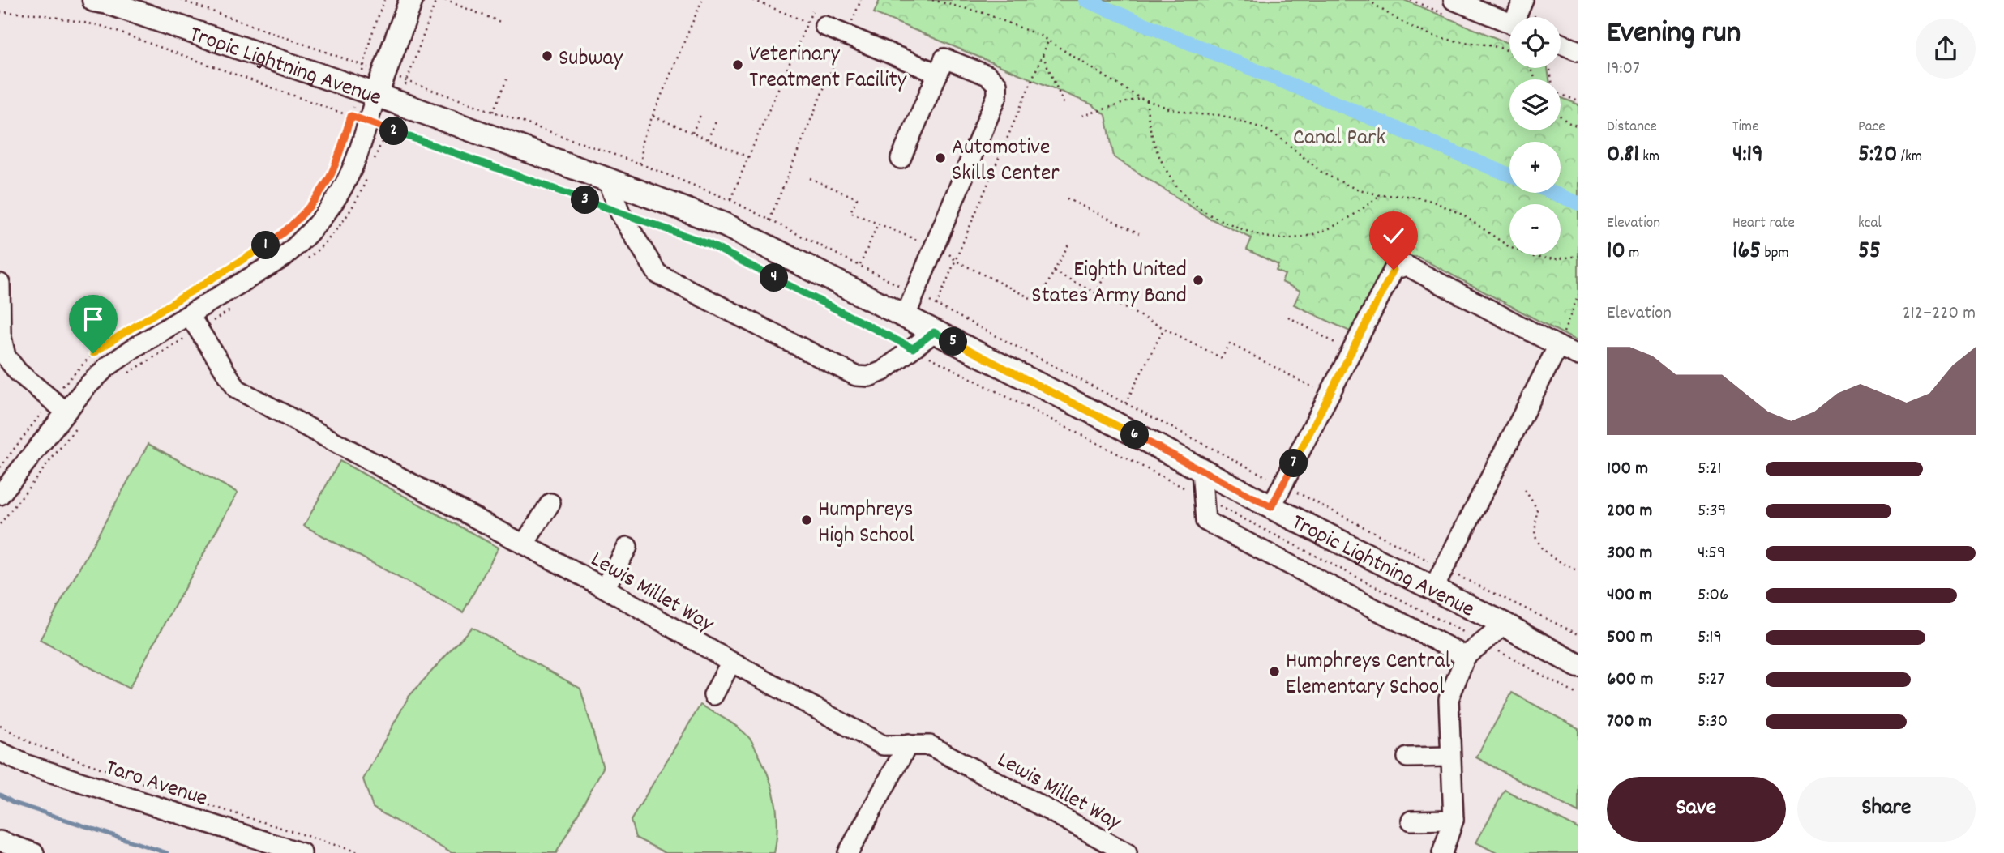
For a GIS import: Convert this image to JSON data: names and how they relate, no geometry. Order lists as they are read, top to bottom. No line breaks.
{"streets":{"main road":["Tropic Lightning Avenue"],"street":["Lewis Millet Way","Taro Avenue"]},"parks":["Canal Park"],"places":["Subway","Veterinary Treatment Facility","Automotive Skills Center","Eighth United States Army Band","Humphreys High School","Humphreys Central Elementary School"],"page":{"heading":["Evening run","19:07"],"map_buttons":["+","−"],"stats":[["Distance","0.81 km"],["Time","4:19"],["Pace","5:20 /km"],["Elevation","10 m"],["Heart rate","165 bpm"],["kcal","55"]],"pins":["2","3","1","4","5","6","7"],"chart":["Elevation","212–220 m"],"list":[{"name":"100 m","note":"5:21"},{"name":"200 m","note":"5:39"},{"name":"300 m","note":"4:59"},{"name":"400 m","note":"5:06"},{"name":"500 m","note":"5:19"},{"name":"600 m","note":"5:27"},{"name":"700 m","note":"5:30"}],"buttons":["Save","Share"]}}
